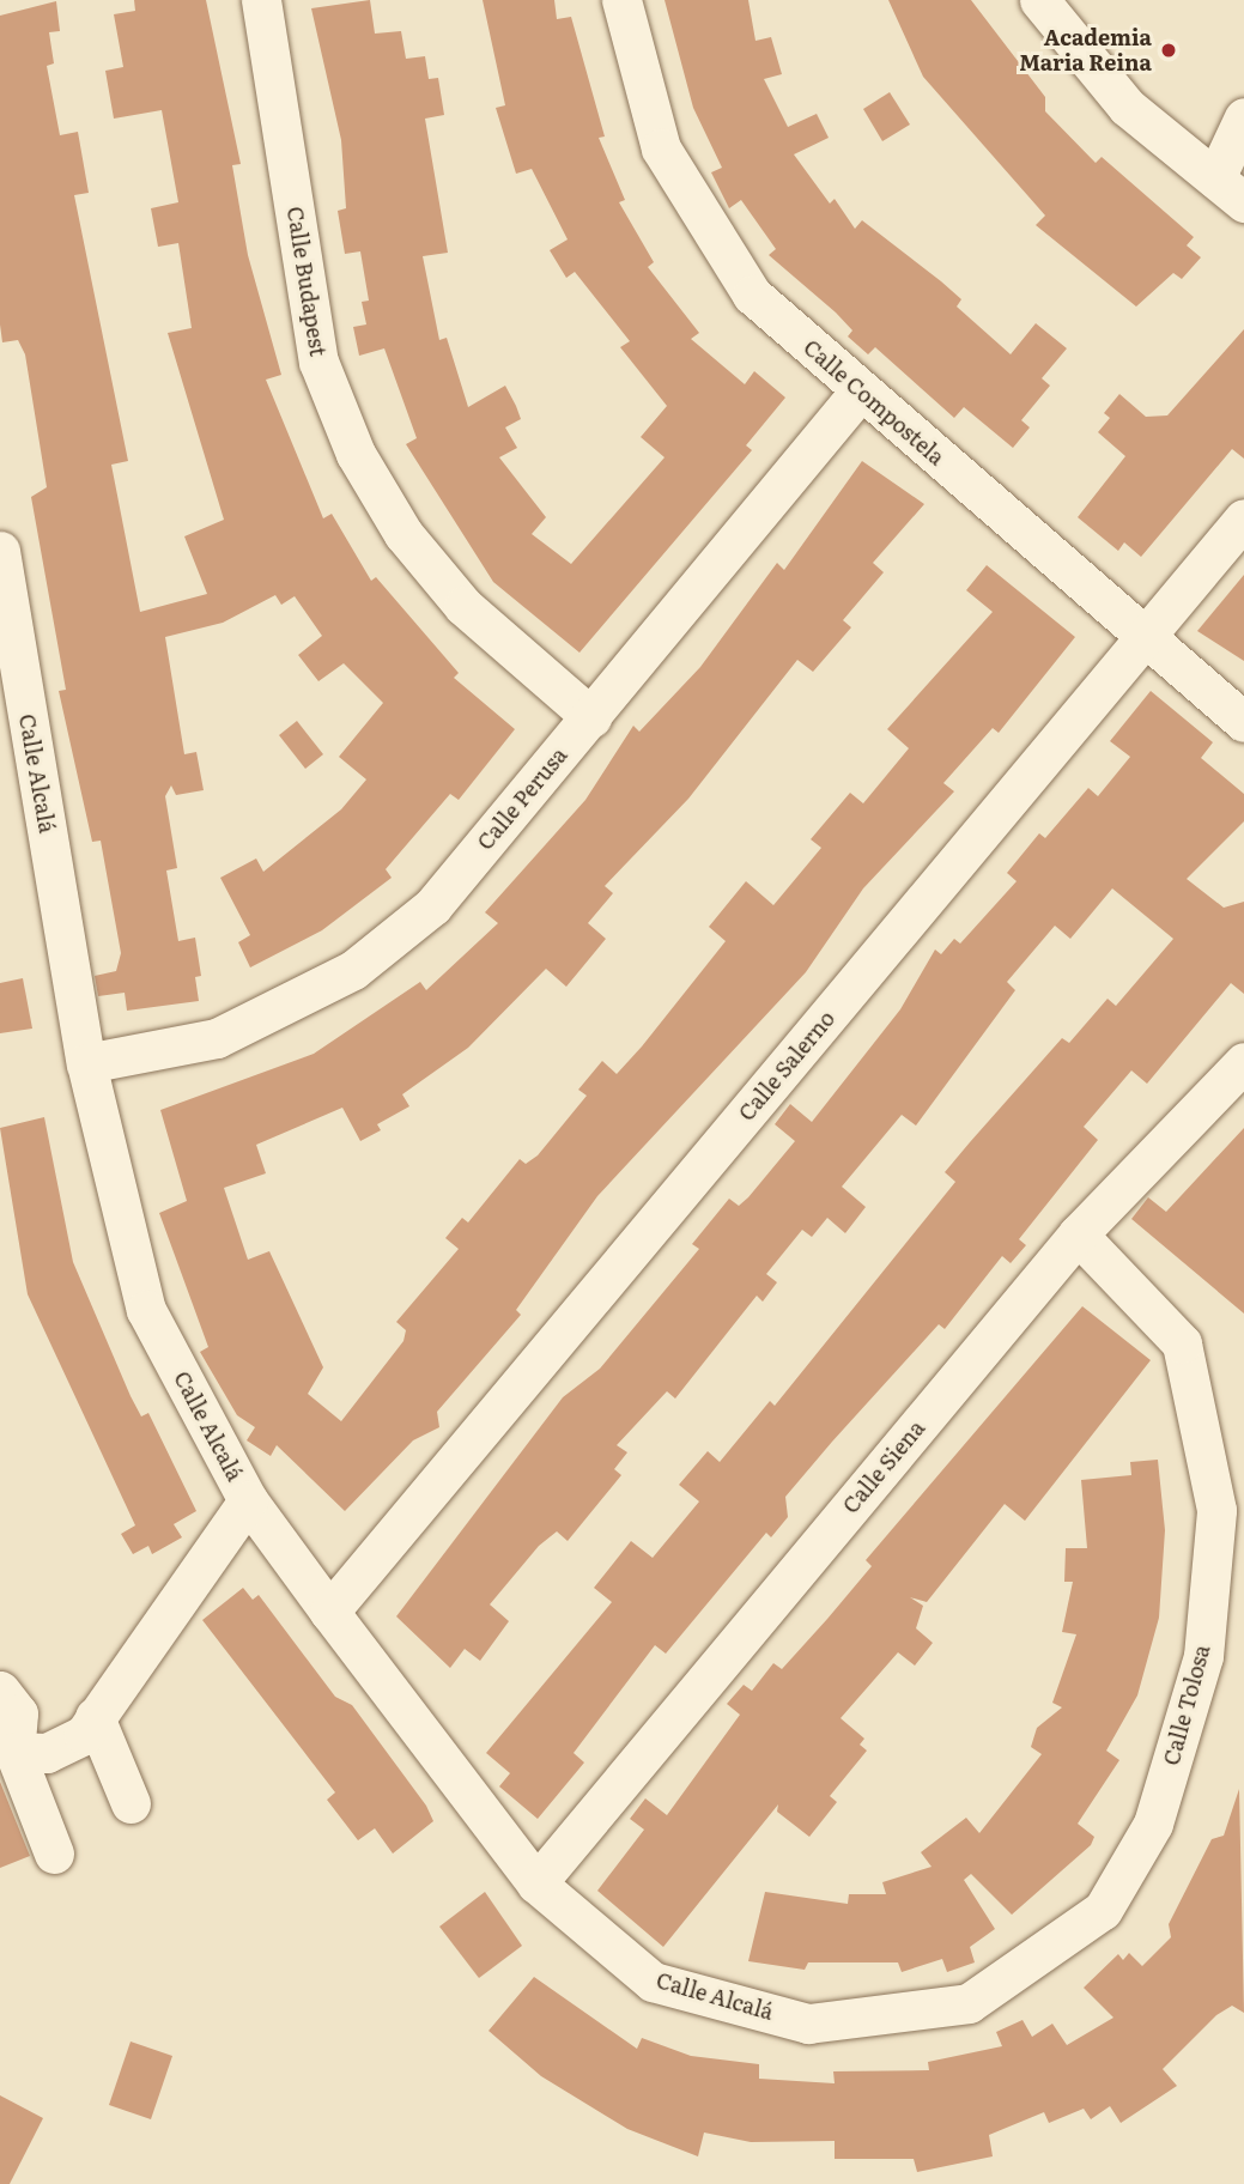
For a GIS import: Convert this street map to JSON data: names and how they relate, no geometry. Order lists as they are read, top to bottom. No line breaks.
{"streets":{"street":["Calle Budapest","Calle Compostela","Calle Alcalá","Calle Perusa","Calle Salerno","Calle Siena","Calle Tolosa"]},"crossings":[["Calle Budapest","Calle Perusa"],["Calle Compostela","Calle Perusa"],["Calle Compostela","Calle Salerno"],["Calle Alcalá","Calle Perusa"],["Calle Alcalá","Calle Salerno"],["Calle Alcalá","Calle Siena"],["Calle Alcalá","Calle Tolosa"],["Calle Siena","Calle Tolosa"]],"places":["Academia Maria Reina"]}
